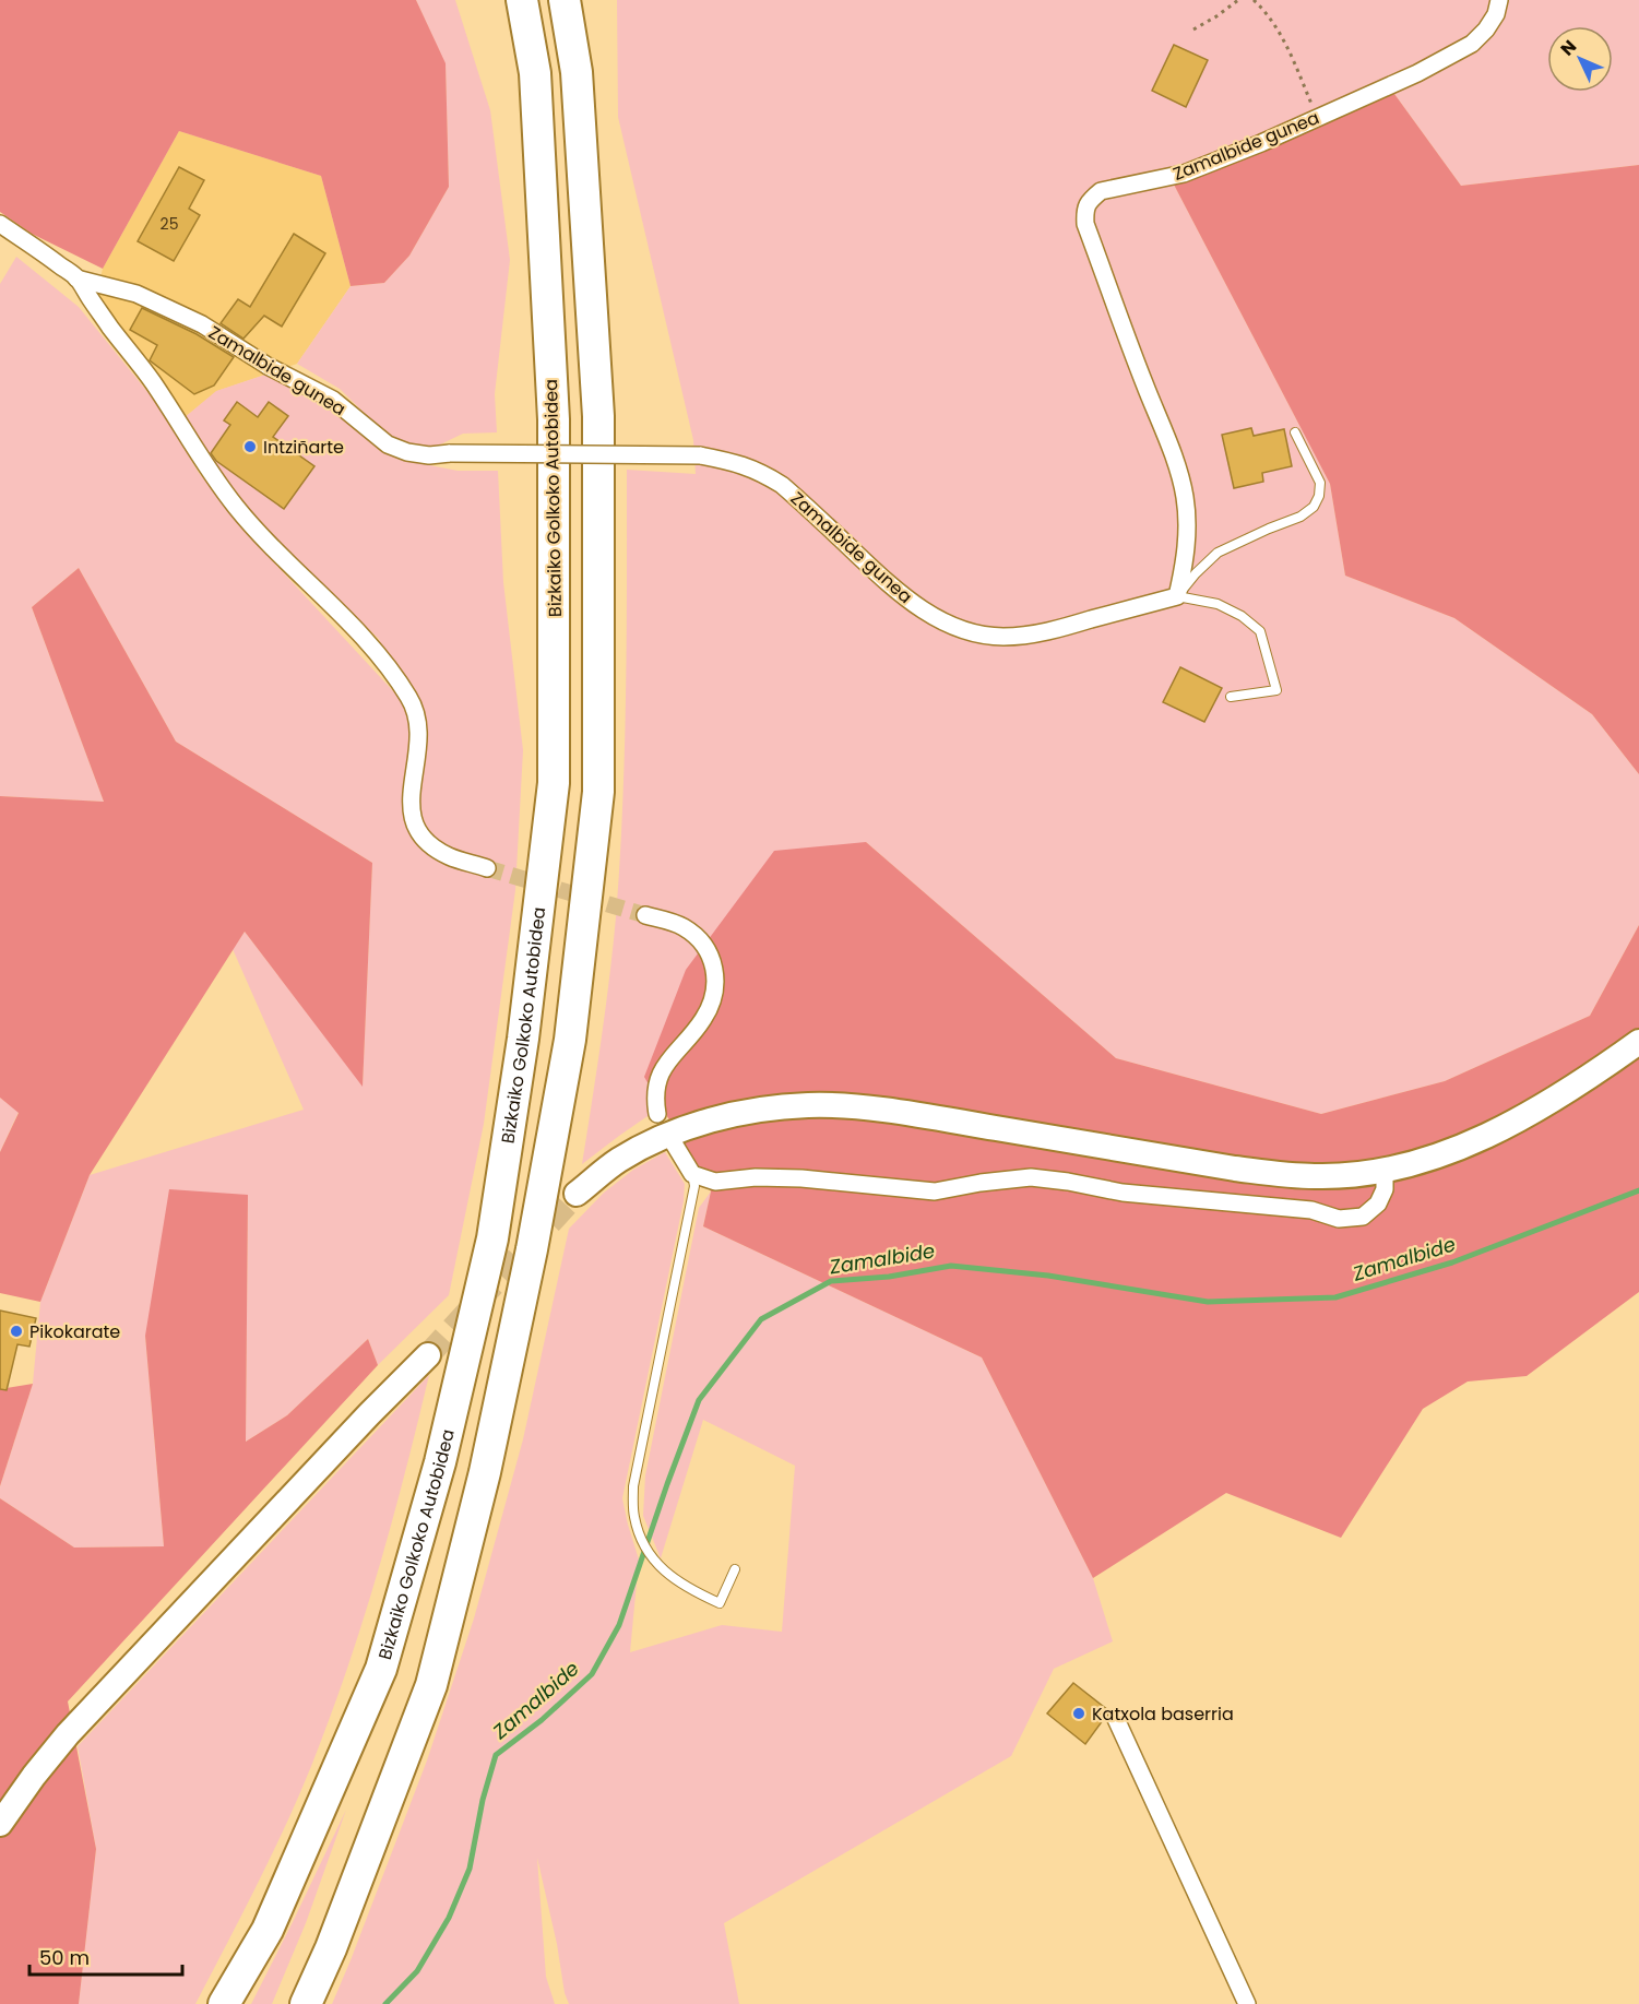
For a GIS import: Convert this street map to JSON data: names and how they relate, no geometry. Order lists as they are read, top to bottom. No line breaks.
{"streets":{"highway":["Bizkaiko Golkoko Autobidea"],"street":["Zamalbide gunea"]},"water":["Zamalbide"],"places":["Intziñarte","Pikokarate","Katxola baserria"],"house_numbers":["25"],"scale_bar":"50 m","north":"top left"}
